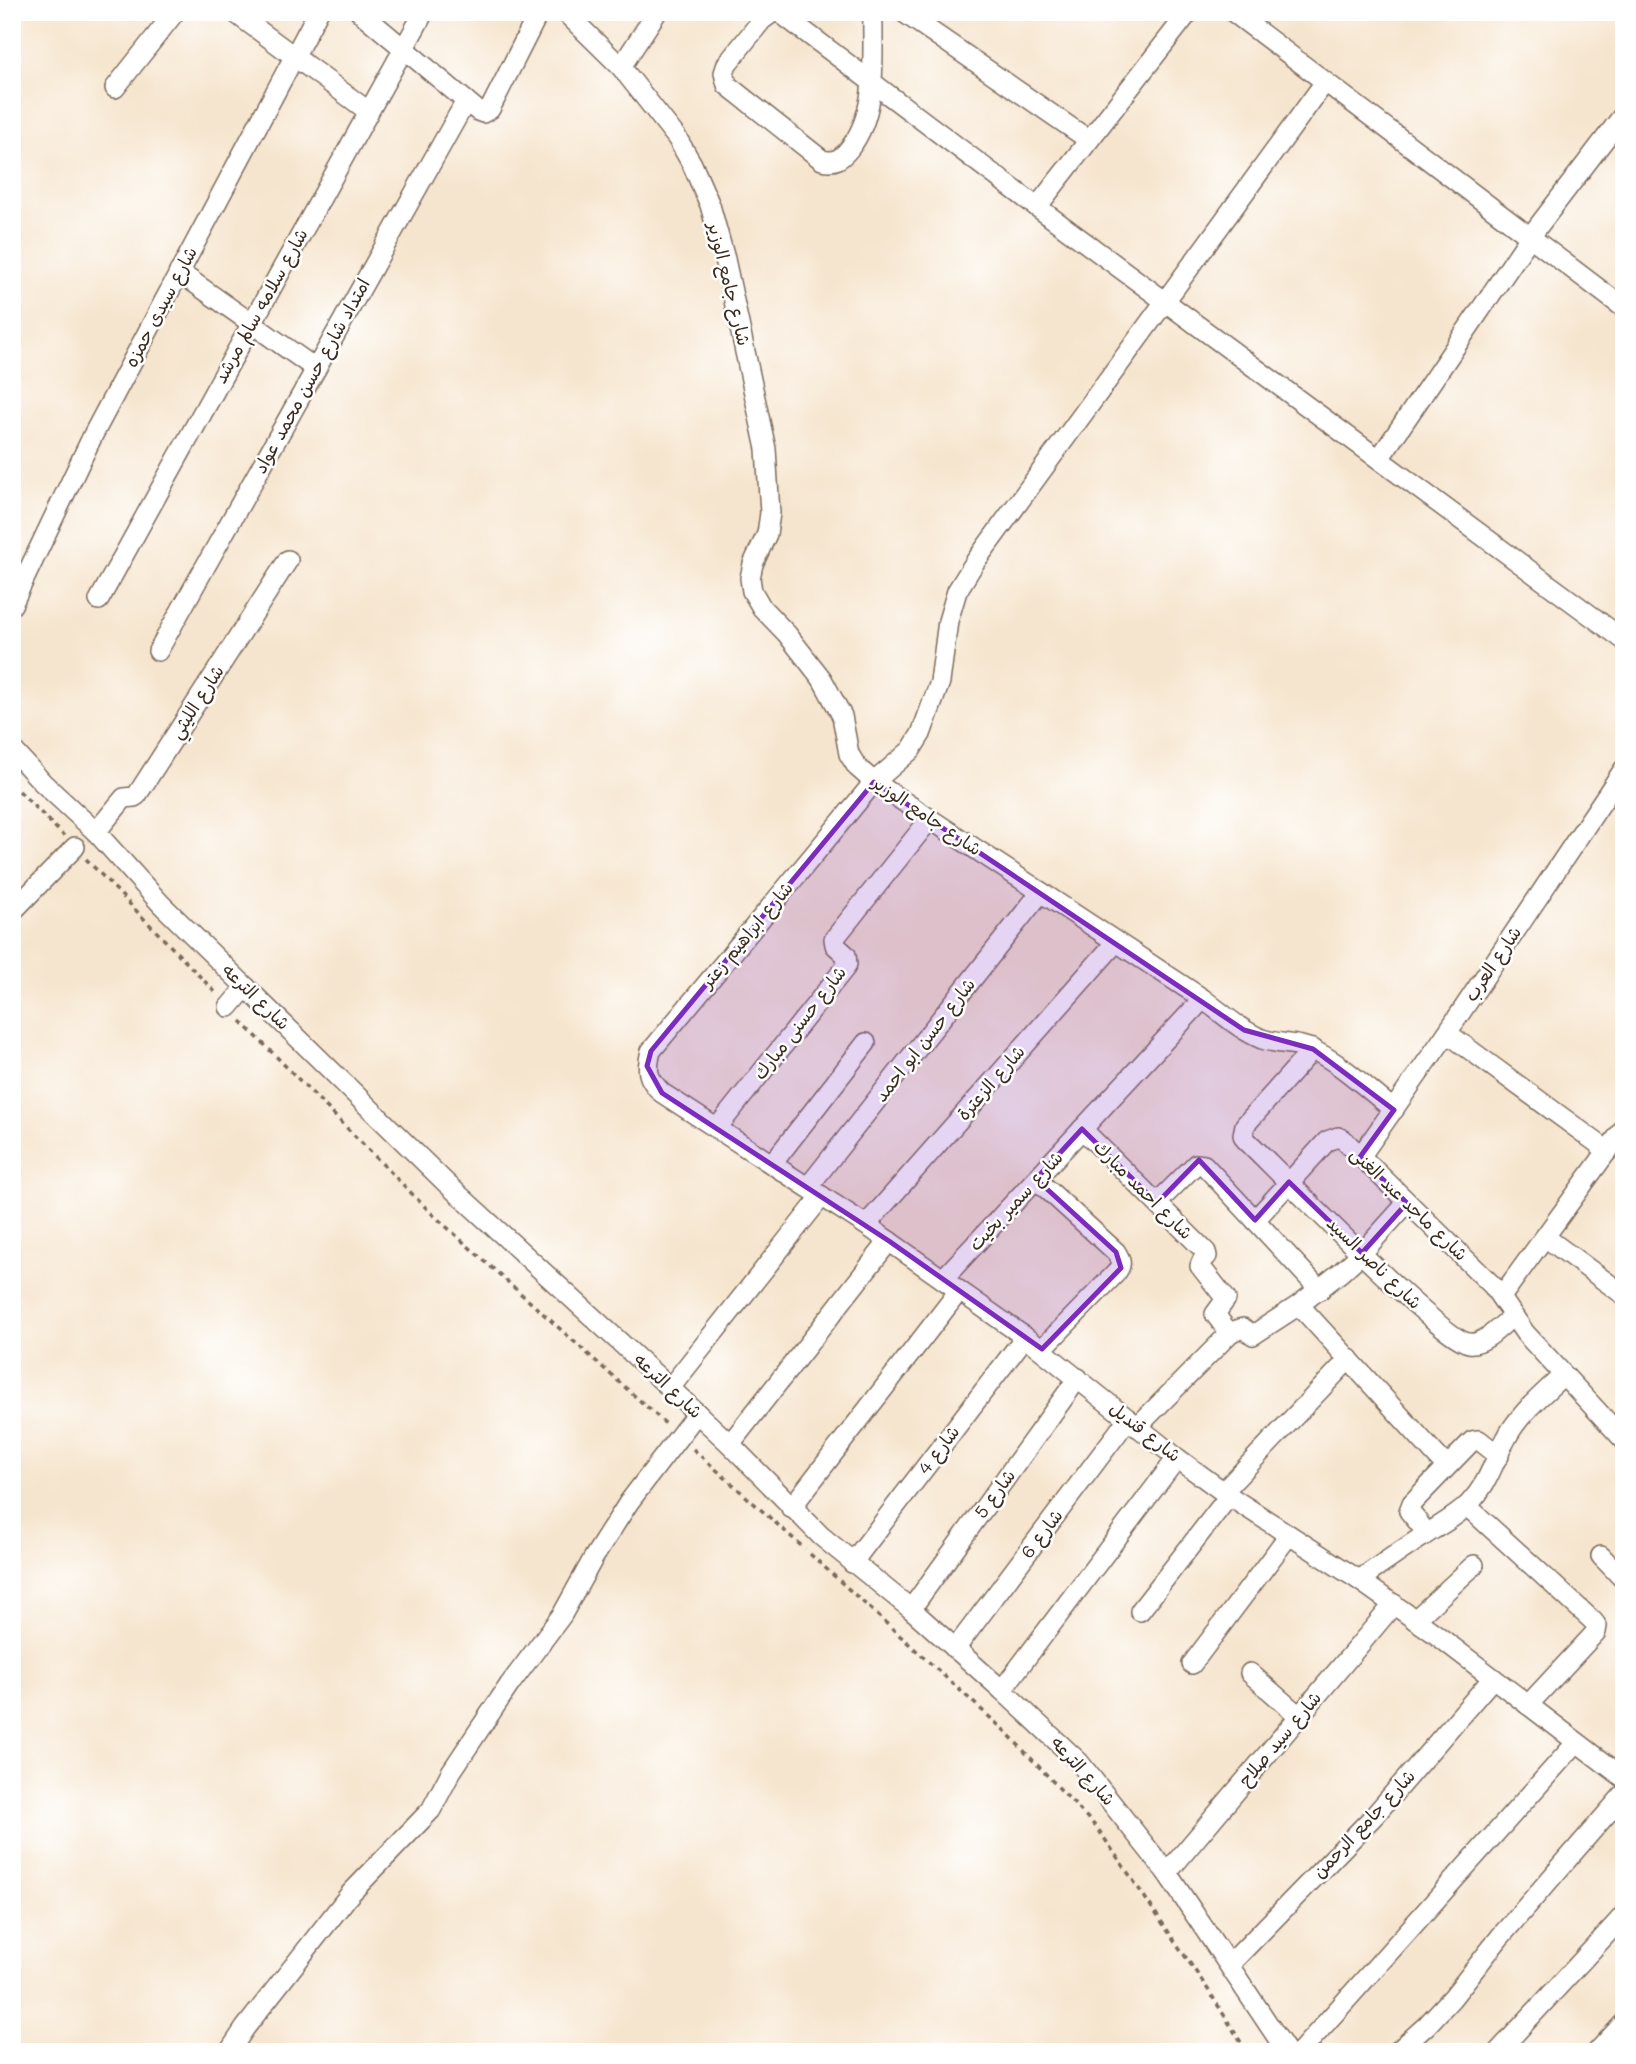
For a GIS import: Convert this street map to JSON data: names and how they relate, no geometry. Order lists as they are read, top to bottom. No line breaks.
{"streets":{"street":["شارع جامع الوزير","شارع سلامه سالم مرشد","شارع سيدى حمزه","امتداد شارع حسن محمد عواد","شارع الليثي","شارع ابراهيم زعتر","شارع العرب","شارع الترعه","شارع حسنى مبارك","شارع حسن ابو احمد","شارع الزعترة","شارع احمد مبارك","شارع سمير بخيت","شارع ماجد عبد الغنى","شارع ناصر السيد","شارع قنديل","شارع 4","شارع 5","شارع 6","شارع سيد صلاح","شارع جامع الرحمن"]},"crossings":[["شارع جامع الوزير","شارع ابراهيم زعتر"],["شارع جامع الوزير","شارع العرب"],["شارع جامع الوزير","شارع حسنى مبارك"],["شارع جامع الوزير","شارع حسن ابو احمد"],["شارع جامع الوزير","شارع الزعترة"],["شارع جامع الوزير","شارع سمير بخيت"],["شارع جامع الوزير","شارع ناصر السيد"],["شارع الليثي","شارع الترعه"],["شارع ابراهيم زعتر","شارع قنديل"],["شارع العرب","شارع ماجد عبد الغنى"],["شارع الترعه","شارع حسن ابو احمد"],["شارع الترعه","شارع سمير بخيت"],["شارع الترعه","شارع 4"],["شارع الترعه","شارع 5"],["شارع الترعه","شارع 6"],["شارع الترعه","شارع سيد صلاح"],["شارع الترعه","شارع جامع الرحمن"],["شارع حسنى مبارك","شارع قنديل"],["شارع حسن ابو احمد","شارع قنديل"],["شارع الزعترة","شارع قنديل"],["شارع احمد مبارك","شارع سمير بخيت"],["شارع احمد مبارك","شارع 6"],["شارع سمير بخيت","شارع قنديل"],["شارع ماجد عبد الغنى","شارع ناصر السيد"],["شارع قنديل","شارع 4"],["شارع قنديل","شارع 5"],["شارع قنديل","شارع 6"],["شارع قنديل","شارع سيد صلاح"],["شارع قنديل","شارع جامع الرحمن"]]}
